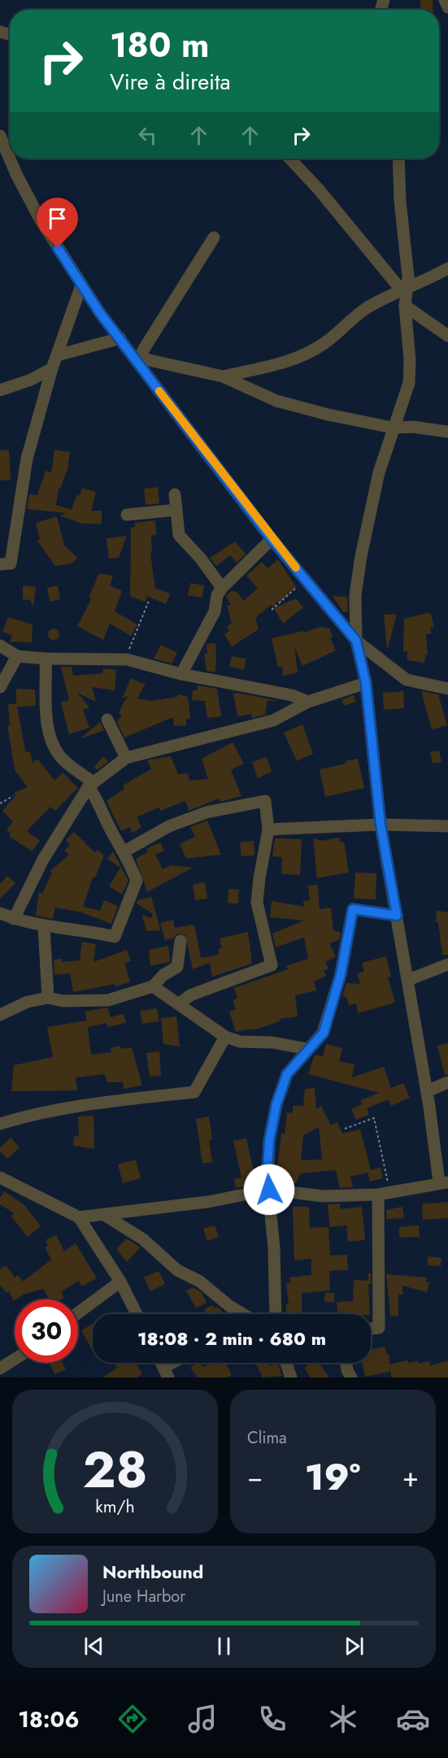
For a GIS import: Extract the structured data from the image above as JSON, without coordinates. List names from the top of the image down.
{
  "page": {
    "turn": ["180 m", "Vire à direita"],
    "limit": "30",
    "trip": "18:08 · 2 min · 680 m",
    "tile": "Clima",
    "heat": ["−", "19°", "+"],
    "song": ["Northbound", "June Harbor"],
    "tabs": "18:06",
    "gauge": ["28", "km/h"]
  }
}
